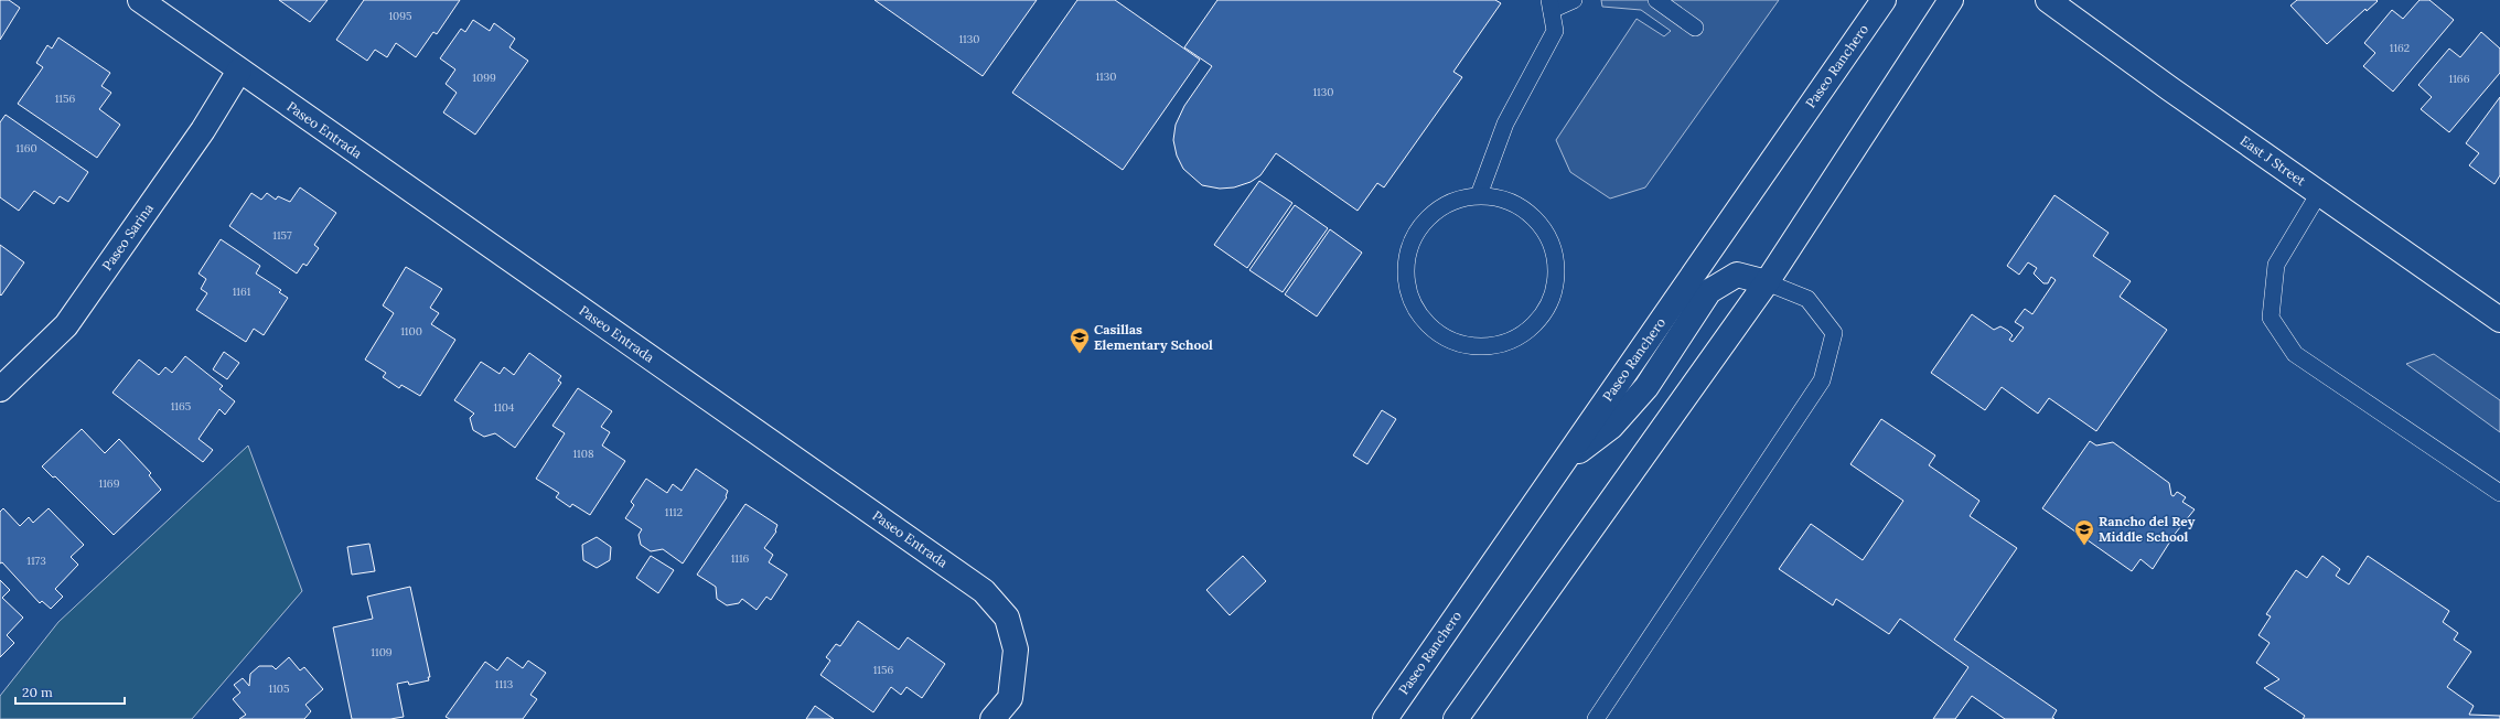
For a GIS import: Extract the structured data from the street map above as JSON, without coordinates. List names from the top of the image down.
{
  "streets": {
    "street": [
      "Paseo Ranchero",
      "Paseo Entrada",
      "East J Street",
      "Paseo Sarina"
    ]
  },
  "crossings": [
    ["Paseo Entrada", "Paseo Sarina"]
  ],
  "places": {
    "school or university": ["Casillas Elementary School", "Rancho del Rey Middle School"]
  },
  "house_numbers": [
    "1095",
    "1130",
    "1162",
    "1130",
    "1099",
    "1166",
    "1130",
    "1156",
    "1160",
    "1157",
    "1161",
    "1100",
    "1165",
    "1104",
    "1108",
    "1169",
    "1112",
    "1116",
    "1173",
    "1109",
    "1156",
    "1113",
    "1105"
  ],
  "scale_bar": "20 m"
}
